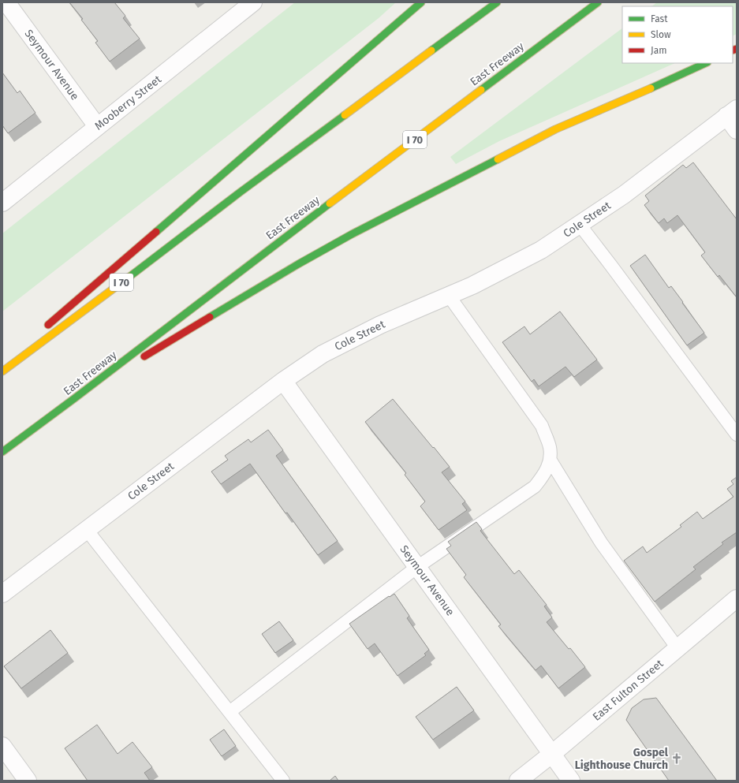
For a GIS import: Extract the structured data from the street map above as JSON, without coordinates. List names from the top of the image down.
{
  "streets": {
    "highway": ["East Freeway", "I 70"],
    "street": [
      "Seymour Avenue",
      "Mooberry Street",
      "Cole Street",
      "East Fulton Street"
    ]
  },
  "crossings": [
    ["Seymour Avenue", "Mooberry Street"],
    ["Seymour Avenue", "Cole Street"],
    ["Seymour Avenue", "East Fulton Street"]
  ],
  "places": {
    "church": ["Gospel Lighthouse Church"]
  },
  "legend": ["Fast", "Slow", "Jam"]
}
